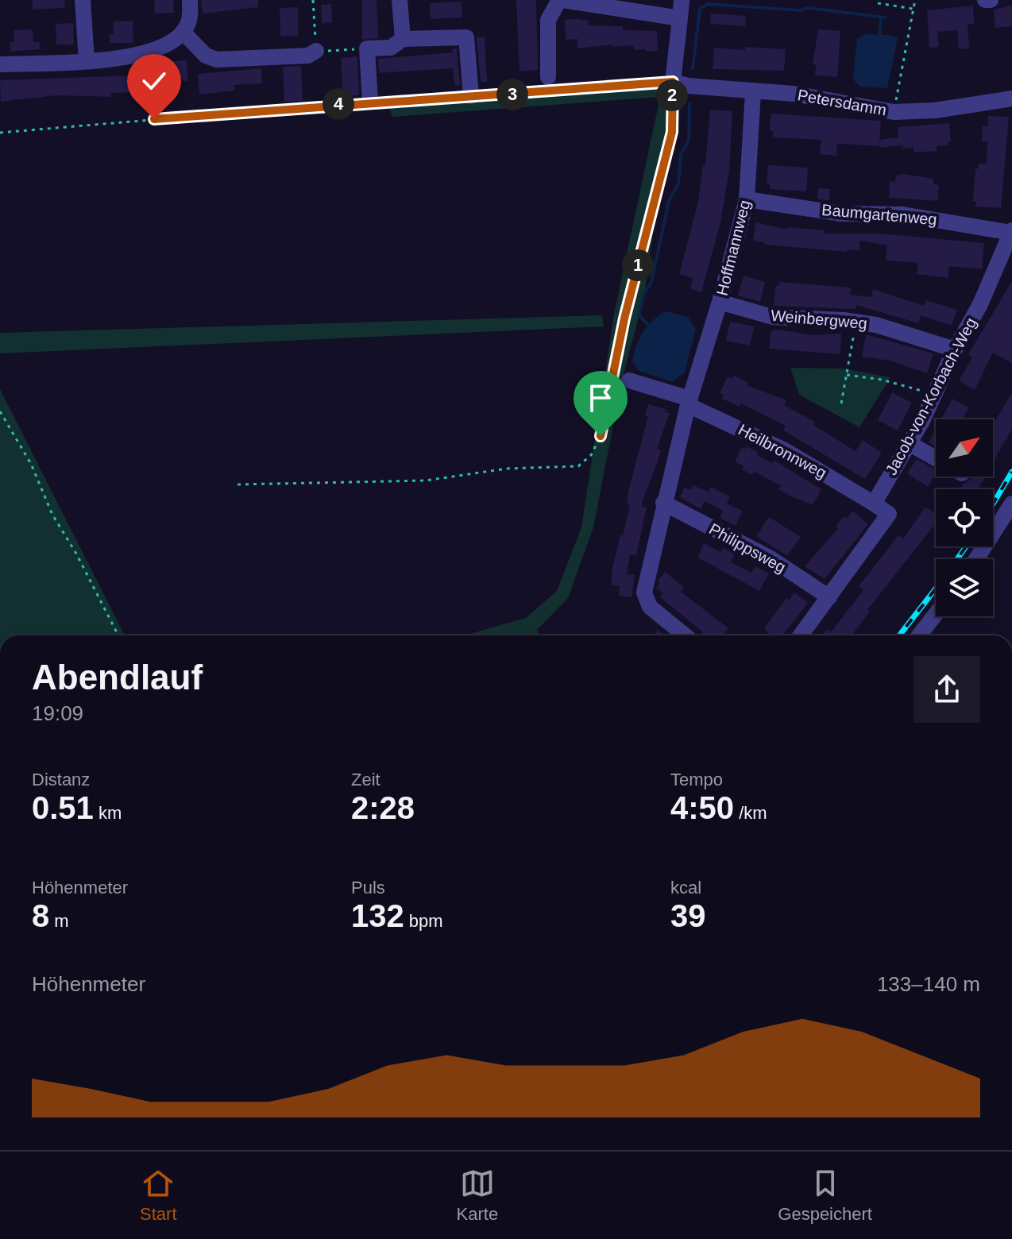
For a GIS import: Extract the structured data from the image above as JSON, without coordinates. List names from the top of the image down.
{
  "streets": {
    "street": [
      "Petersdamm",
      "Baumgartenweg",
      "Hoffmannweg",
      "Weinbergweg",
      "Jacob-von-Korbach-Weg",
      "Heilbronnweg",
      "Philippsweg"
    ]
  },
  "crossings": [
    ["Petersdamm", "Hoffmannweg"],
    ["Baumgartenweg", "Hoffmannweg"],
    ["Baumgartenweg", "Jacob-von-Korbach-Weg"],
    ["Hoffmannweg", "Weinbergweg"],
    ["Hoffmannweg", "Heilbronnweg"],
    ["Hoffmannweg", "Philippsweg"],
    ["Weinbergweg", "Jacob-von-Korbach-Weg"],
    ["Jacob-von-Korbach-Weg", "Heilbronnweg"]
  ],
  "north": "top right",
  "page": {
    "pins": [
      "3",
      "2",
      "4",
      "1"
    ],
    "heading": ["Abendlauf", "19:09"],
    "stats": [
      ["Distanz", "0.51 km"],
      ["Zeit", "2:28"],
      ["Tempo", "4:50 /km"],
      ["Höhenmeter", "8 m"],
      ["Puls", "132 bpm"],
      ["kcal", "39"]
    ],
    "chart": ["Höhenmeter", "133–140 m"],
    "tabs": ["Start", "Karte", "Gespeichert"]
  }
}
